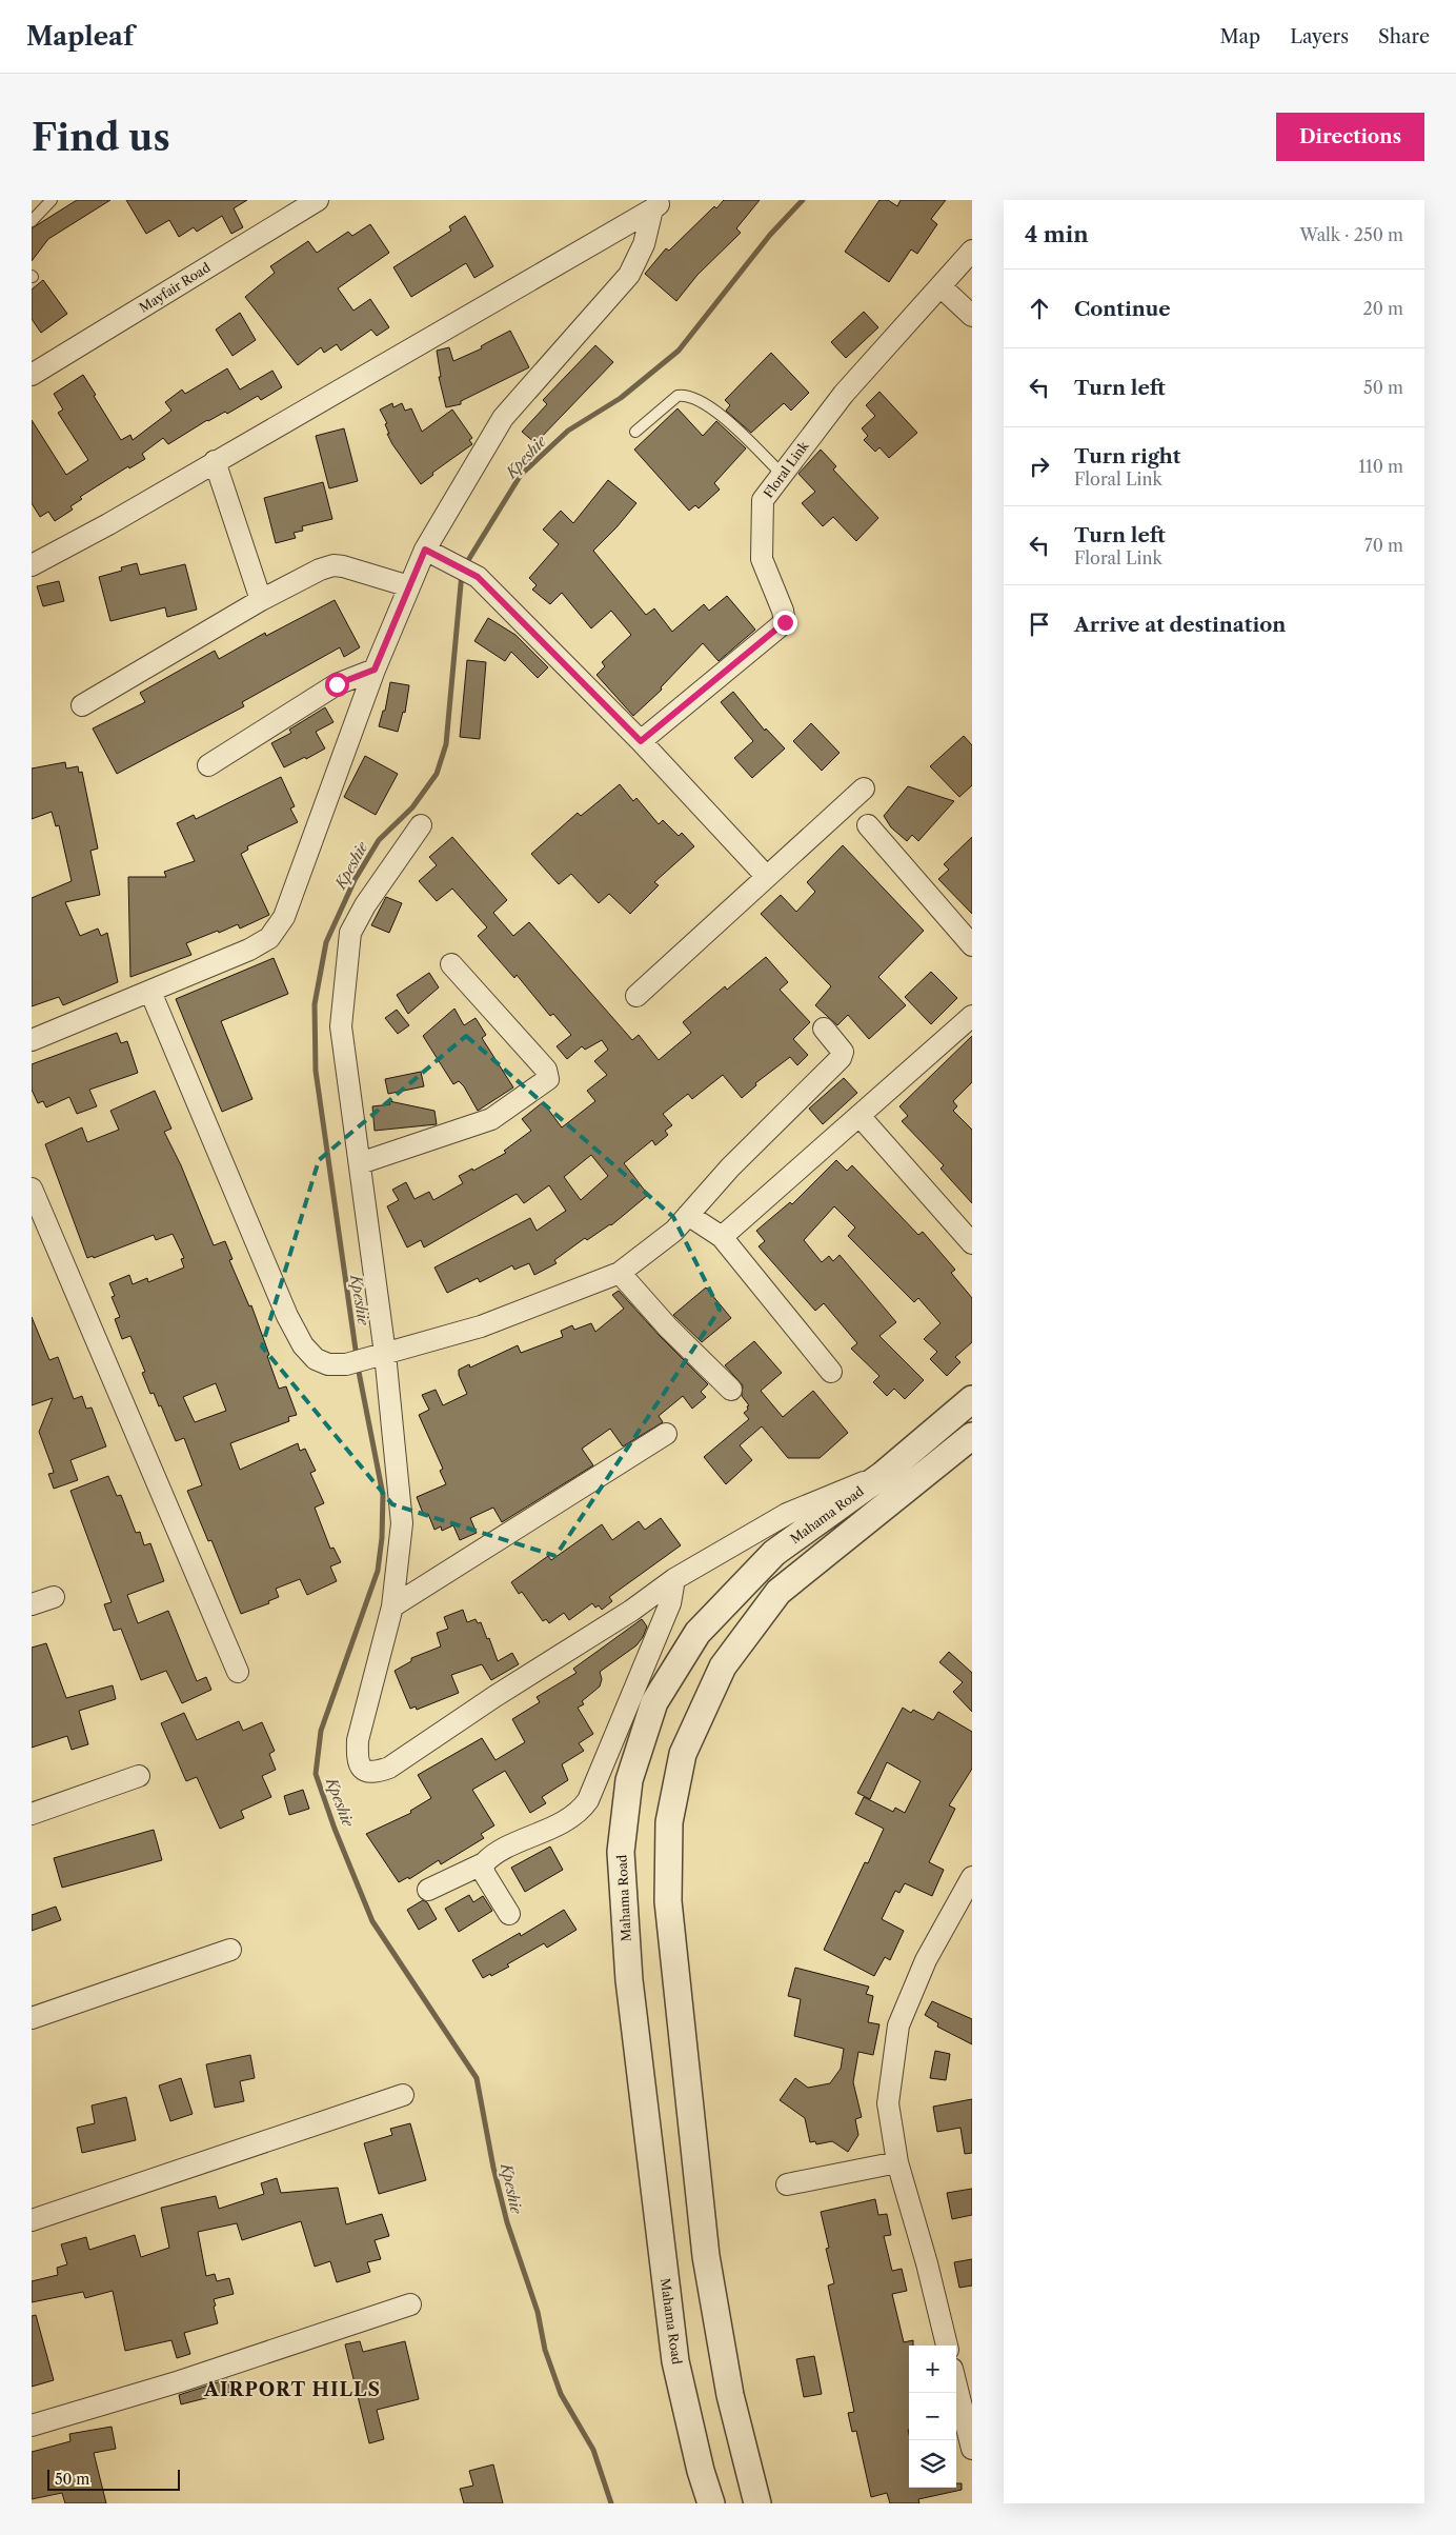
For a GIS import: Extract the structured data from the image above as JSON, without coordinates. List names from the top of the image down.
{
  "streets": {
    "street": ["Mayfair Road", "Floral Link", "Mahama Road"]
  },
  "districts": ["AIRPORT HILLS"],
  "water": ["Kpeshie"],
  "scale_bar": "50 m",
  "page": {
    "header": "Mapleaf",
    "nav": ["Map", "Layers", "Share"],
    "buttons": "Directions",
    "title": "Find us",
    "heading": ["4 min", "Walk · 250 m"],
    "list": [
      ["Continue", "20 m"],
      ["Turn left", "50 m"],
      ["Turn right", "Floral Link", "110 m"],
      ["Turn left", "Floral Link", "70 m"],
      "Arrive at destination"
    ],
    "map_buttons": ["+", "−"],
    "scale": "50 m"
  }
}
